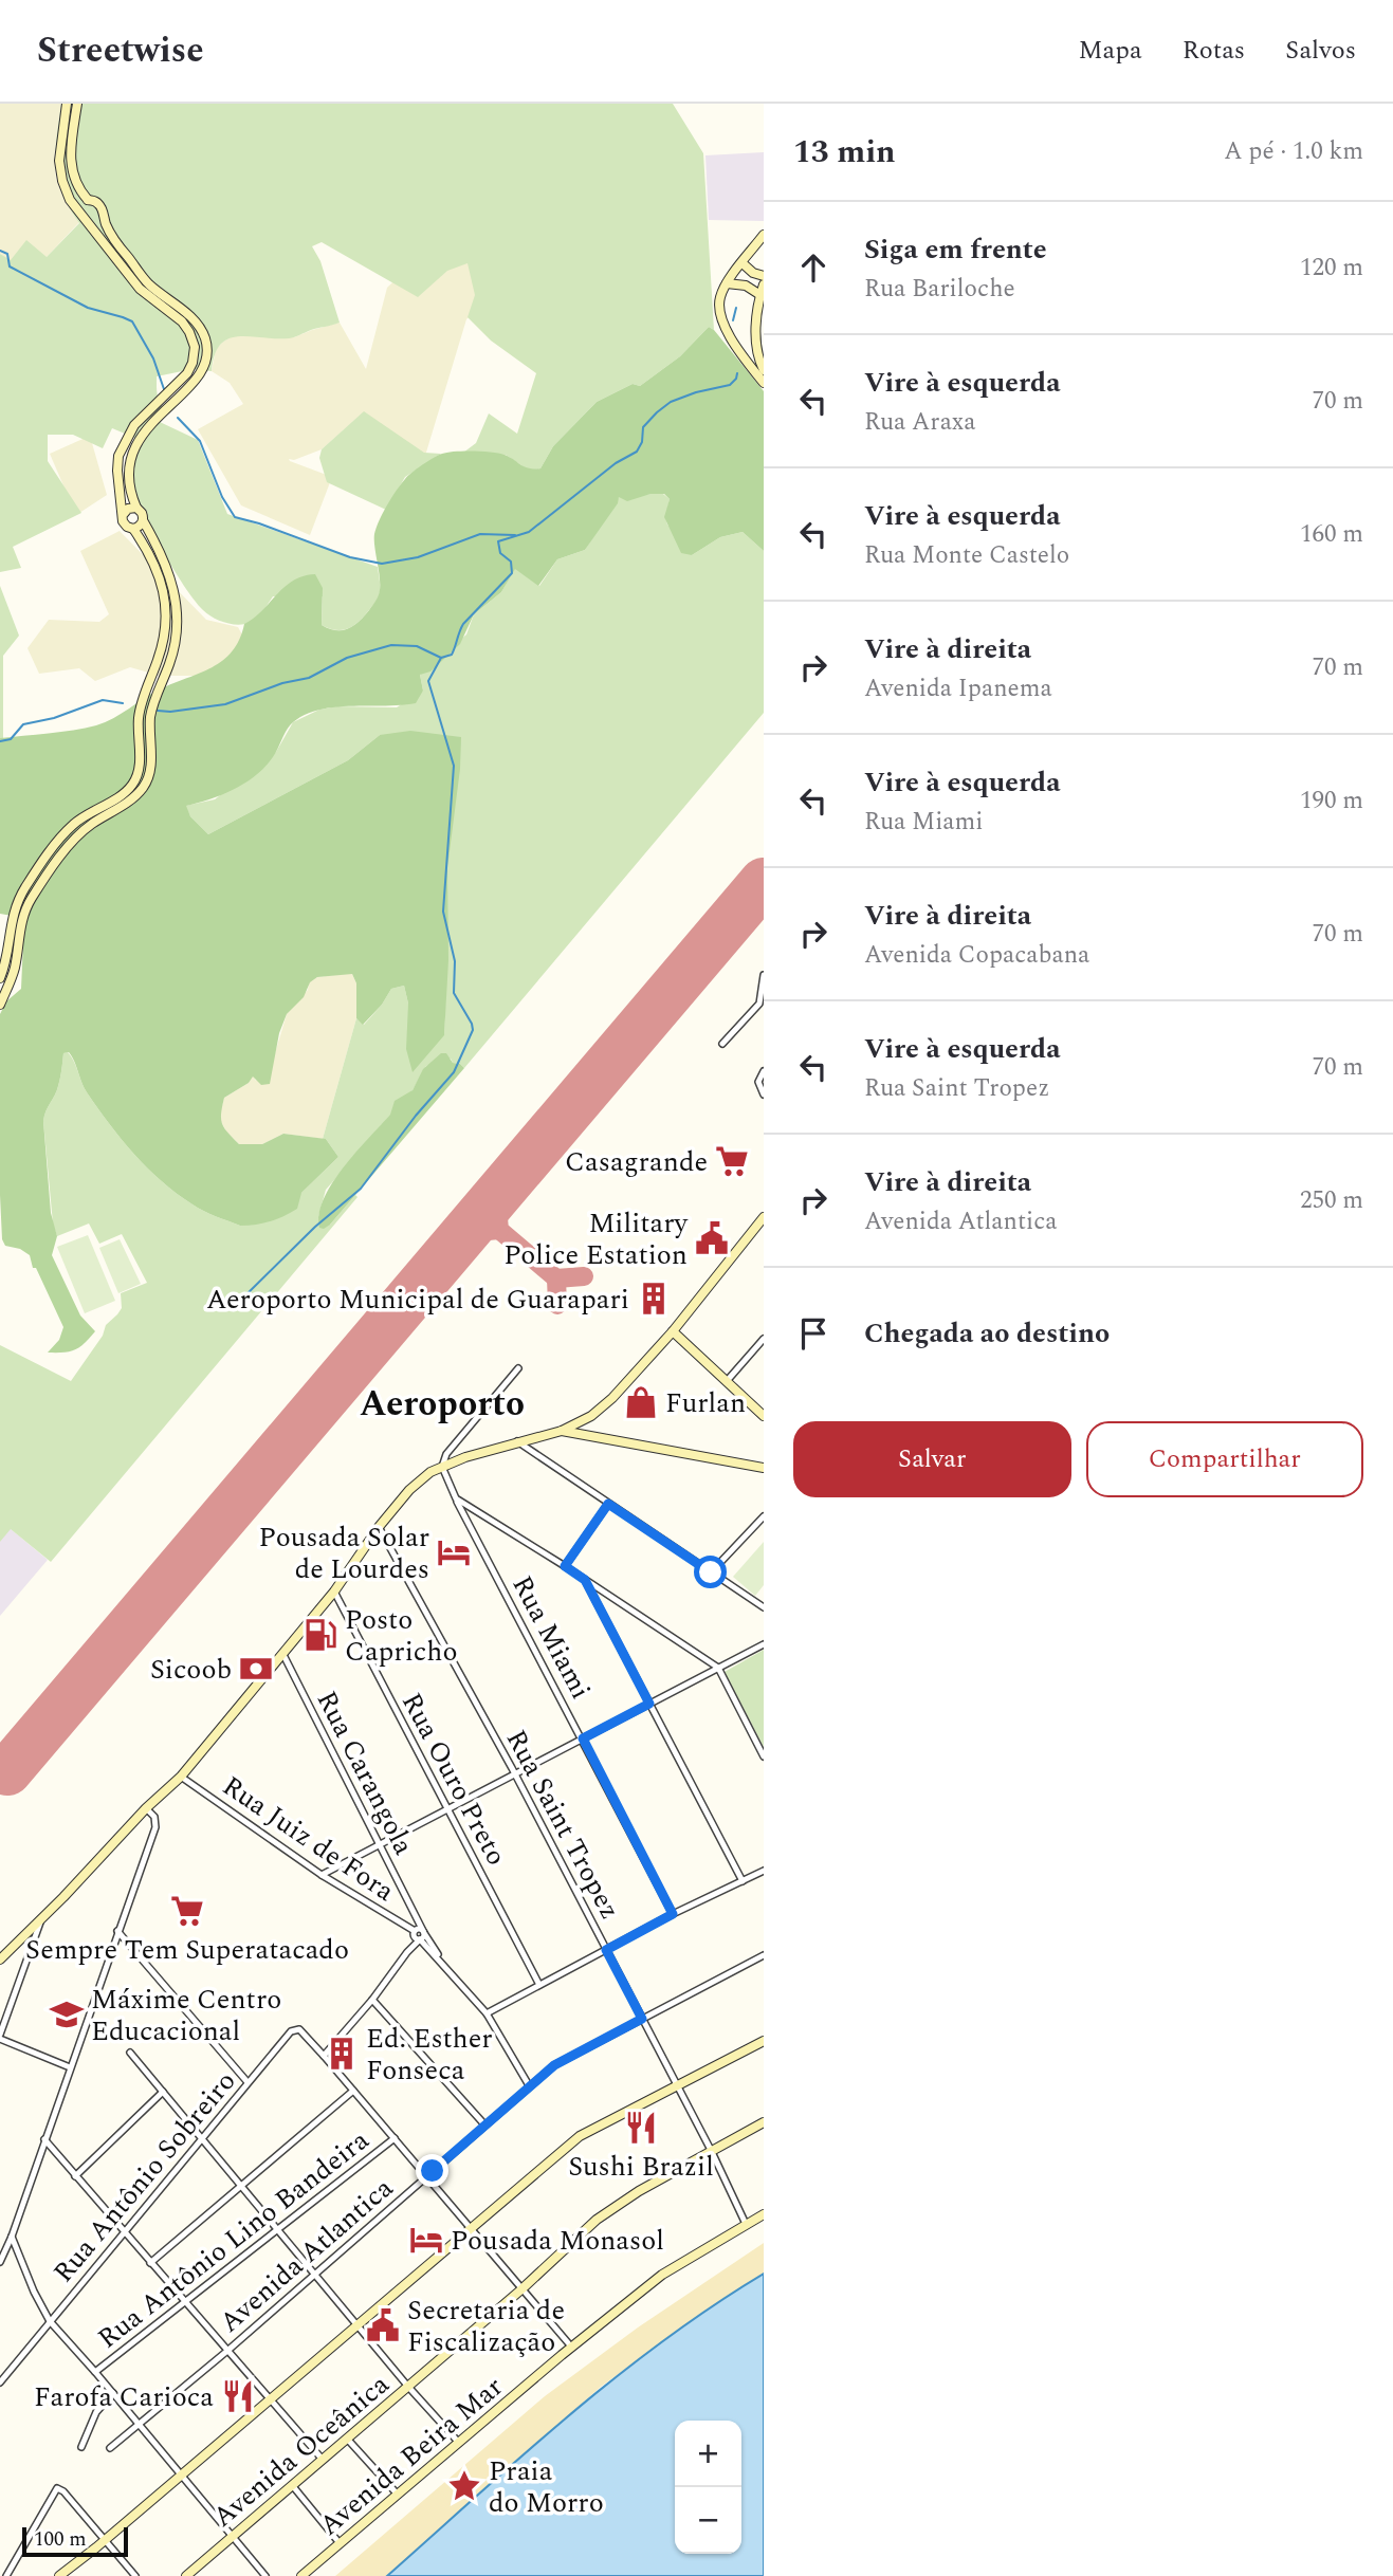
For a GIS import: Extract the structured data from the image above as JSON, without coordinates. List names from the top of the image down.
{
  "streets": {
    "street": [
      "Rua Miami",
      "Rua Carangola",
      "Rua Ouro Preto",
      "Rua Saint Tropez",
      "Rua Juiz de Fora",
      "Rua Antônio Sobreiro",
      "Rua Antônio Lino Bandeira",
      "Avenida Atlantica",
      "Avenida Oceânica",
      "Avenida Beira Mar"
    ]
  },
  "crossings": [
    ["Rua Carangola", "Rua Juiz de Fora"],
    ["Rua Carangola", "Avenida Atlantica"],
    ["Rua Saint Tropez", "Avenida Atlantica"],
    ["Rua Saint Tropez", "Avenida Oceânica"],
    ["Rua Saint Tropez", "Avenida Beira Mar"]
  ],
  "districts": ["Aeroporto"],
  "places": {
    "supermarket": ["Casagrande", "Sempre Tem Superatacado"],
    "public building": ["Military Police Estation", "Secretaria de Fiscalização"],
    "building": ["Aeroporto Municipal de Guarapari", "Ed. Esther Fonseca"],
    "shop": ["Furlan"],
    "hotel": ["Pousada Solar de Lourdes", "Pousada Monasol"],
    "fuel station": ["Posto Capricho"],
    "bank": ["Sicoob"],
    "school or university": ["Máxime Centro Educacional"],
    "restaurant": ["Sushi Brazil", "Farofa Carioca"],
    "place": ["Praia do Morro"]
  },
  "scale_bar": "100 m",
  "page": {
    "header": "Streetwise",
    "nav": ["Mapa", "Rotas", "Salvos"],
    "heading": ["13 min", "A pé · 1.0 km"],
    "list": [
      ["Siga em frente", "Rua Bariloche", "120 m"],
      ["Vire à esquerda", "Rua Araxa", "70 m"],
      ["Vire à esquerda", "Rua Monte Castelo", "160 m"],
      ["Vire à direita", "Avenida Ipanema", "70 m"],
      ["Vire à esquerda", "Rua Miami", "190 m"],
      ["Vire à direita", "Avenida Copacabana", "70 m"],
      ["Vire à esquerda", "Rua Saint Tropez", "70 m"],
      ["Vire à direita", "Avenida Atlantica", "250 m"],
      "Chegada ao destino"
    ],
    "buttons": ["Salvar", "Compartilhar"],
    "map_buttons": ["+", "−"],
    "scale": "100 m"
  }
}
